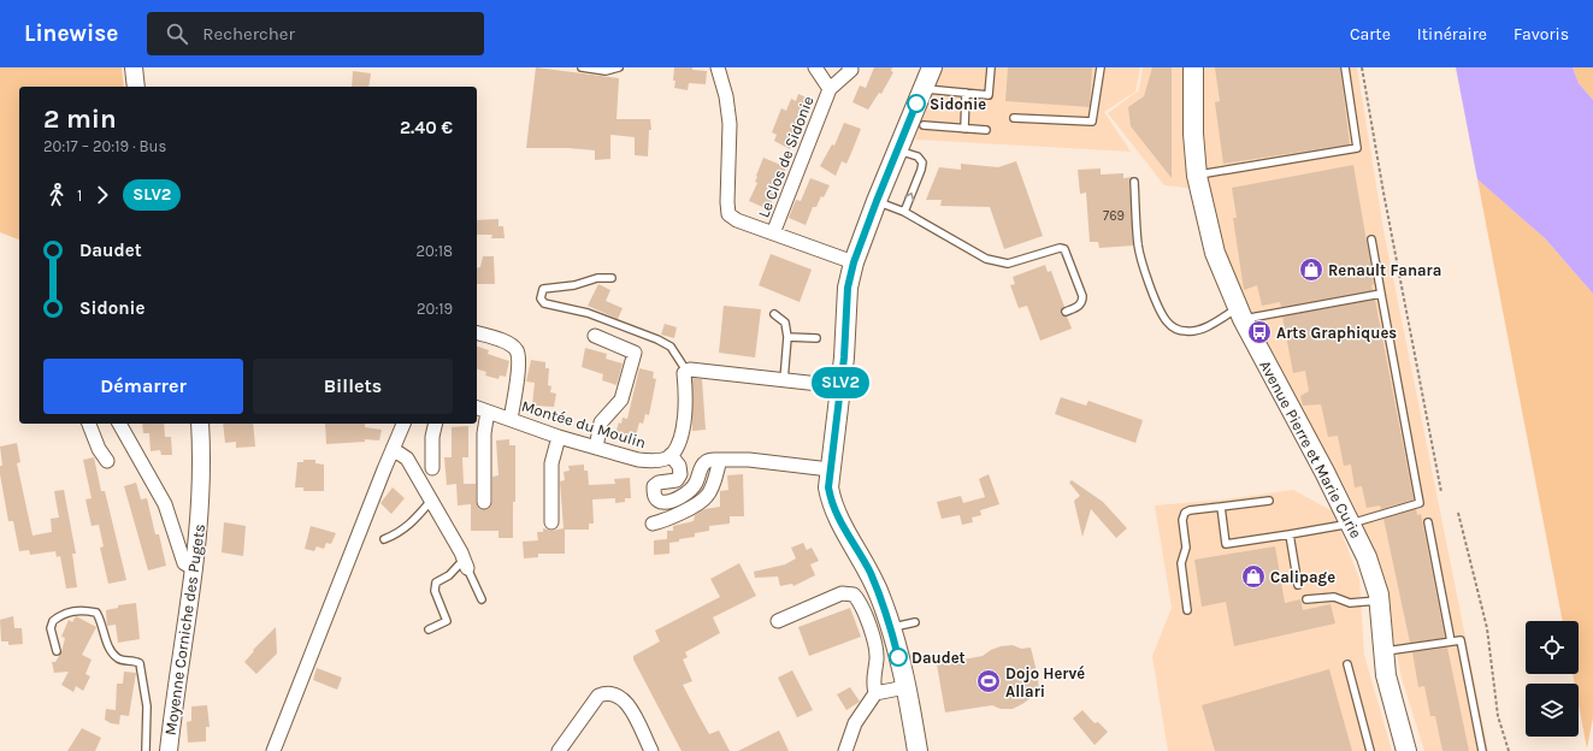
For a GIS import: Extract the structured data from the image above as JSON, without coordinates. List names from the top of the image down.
{
  "streets": {
    "main road": ["Avenue Pierre et Marie Curie"],
    "street": ["Le Clos de Sidonie", "Montée du Moulin", "Moyenne Corniche des Pugets"]
  },
  "places": {
    "other": ["Sidonie", "Daudet"],
    "shop": ["Renault Fanara", "Calipage"],
    "bus stop": ["Arts Graphiques"],
    "sports": ["Dojo Hervé Allari"]
  },
  "lines": ["bus line SLV2"],
  "house_numbers": ["769"],
  "page": {
    "header": "Linewise",
    "search": "Rechercher",
    "nav": ["Carte", "Itinéraire", "Favoris"],
    "on_map": "SLV2",
    "heading": ["2 min", "20:17 – 20:19 · Bus", "2.40 €"],
    "legs": ["1", "SLV2"],
    "list": [
      {
        "name": "Daudet",
        "value": "20:18"
      },
      {
        "name": "Sidonie",
        "value": "20:19"
      }
    ],
    "buttons": ["Démarrer", "Billets"]
  }
}
